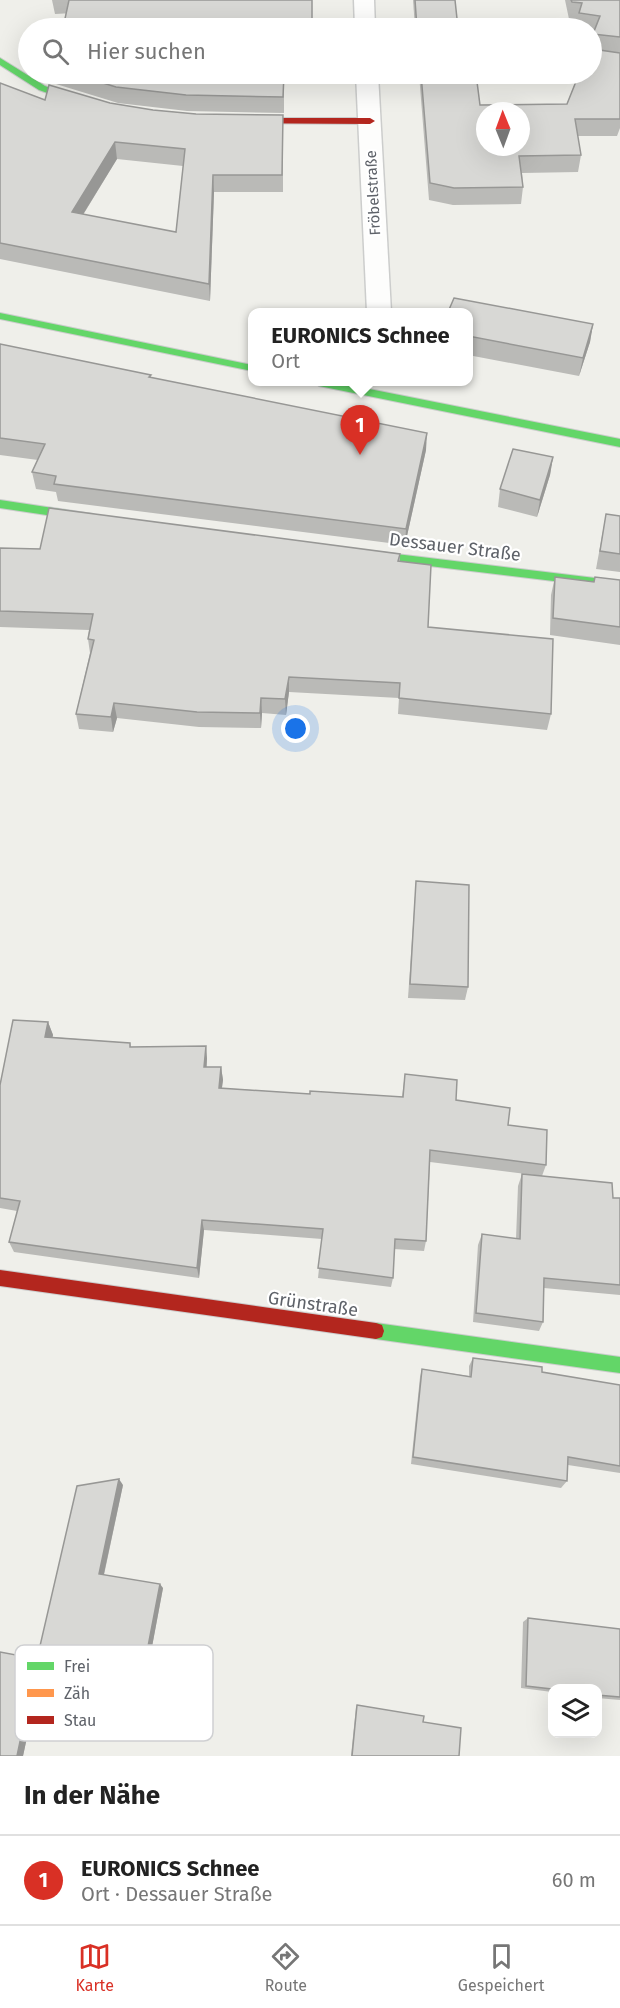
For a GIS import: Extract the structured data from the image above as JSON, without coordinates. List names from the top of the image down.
{
  "streets": {
    "street": ["Fröbelstraße", "Dessauer Straße", "Grünstraße"]
  },
  "legend": ["Frei", "Zäh", "Stau"],
  "north": "top",
  "page": {
    "search": "Hier suchen",
    "popup": ["EURONICS Schnee", "Ort"],
    "pins": "1",
    "heading": "In der Nähe",
    "list": [
      {
        "mark": "1",
        "name": "EURONICS Schnee",
        "note": "Ort · Dessauer Straße",
        "value": "60 m"
      }
    ],
    "nav": ["Karte", "Route", "Gespeichert"]
  }
}
